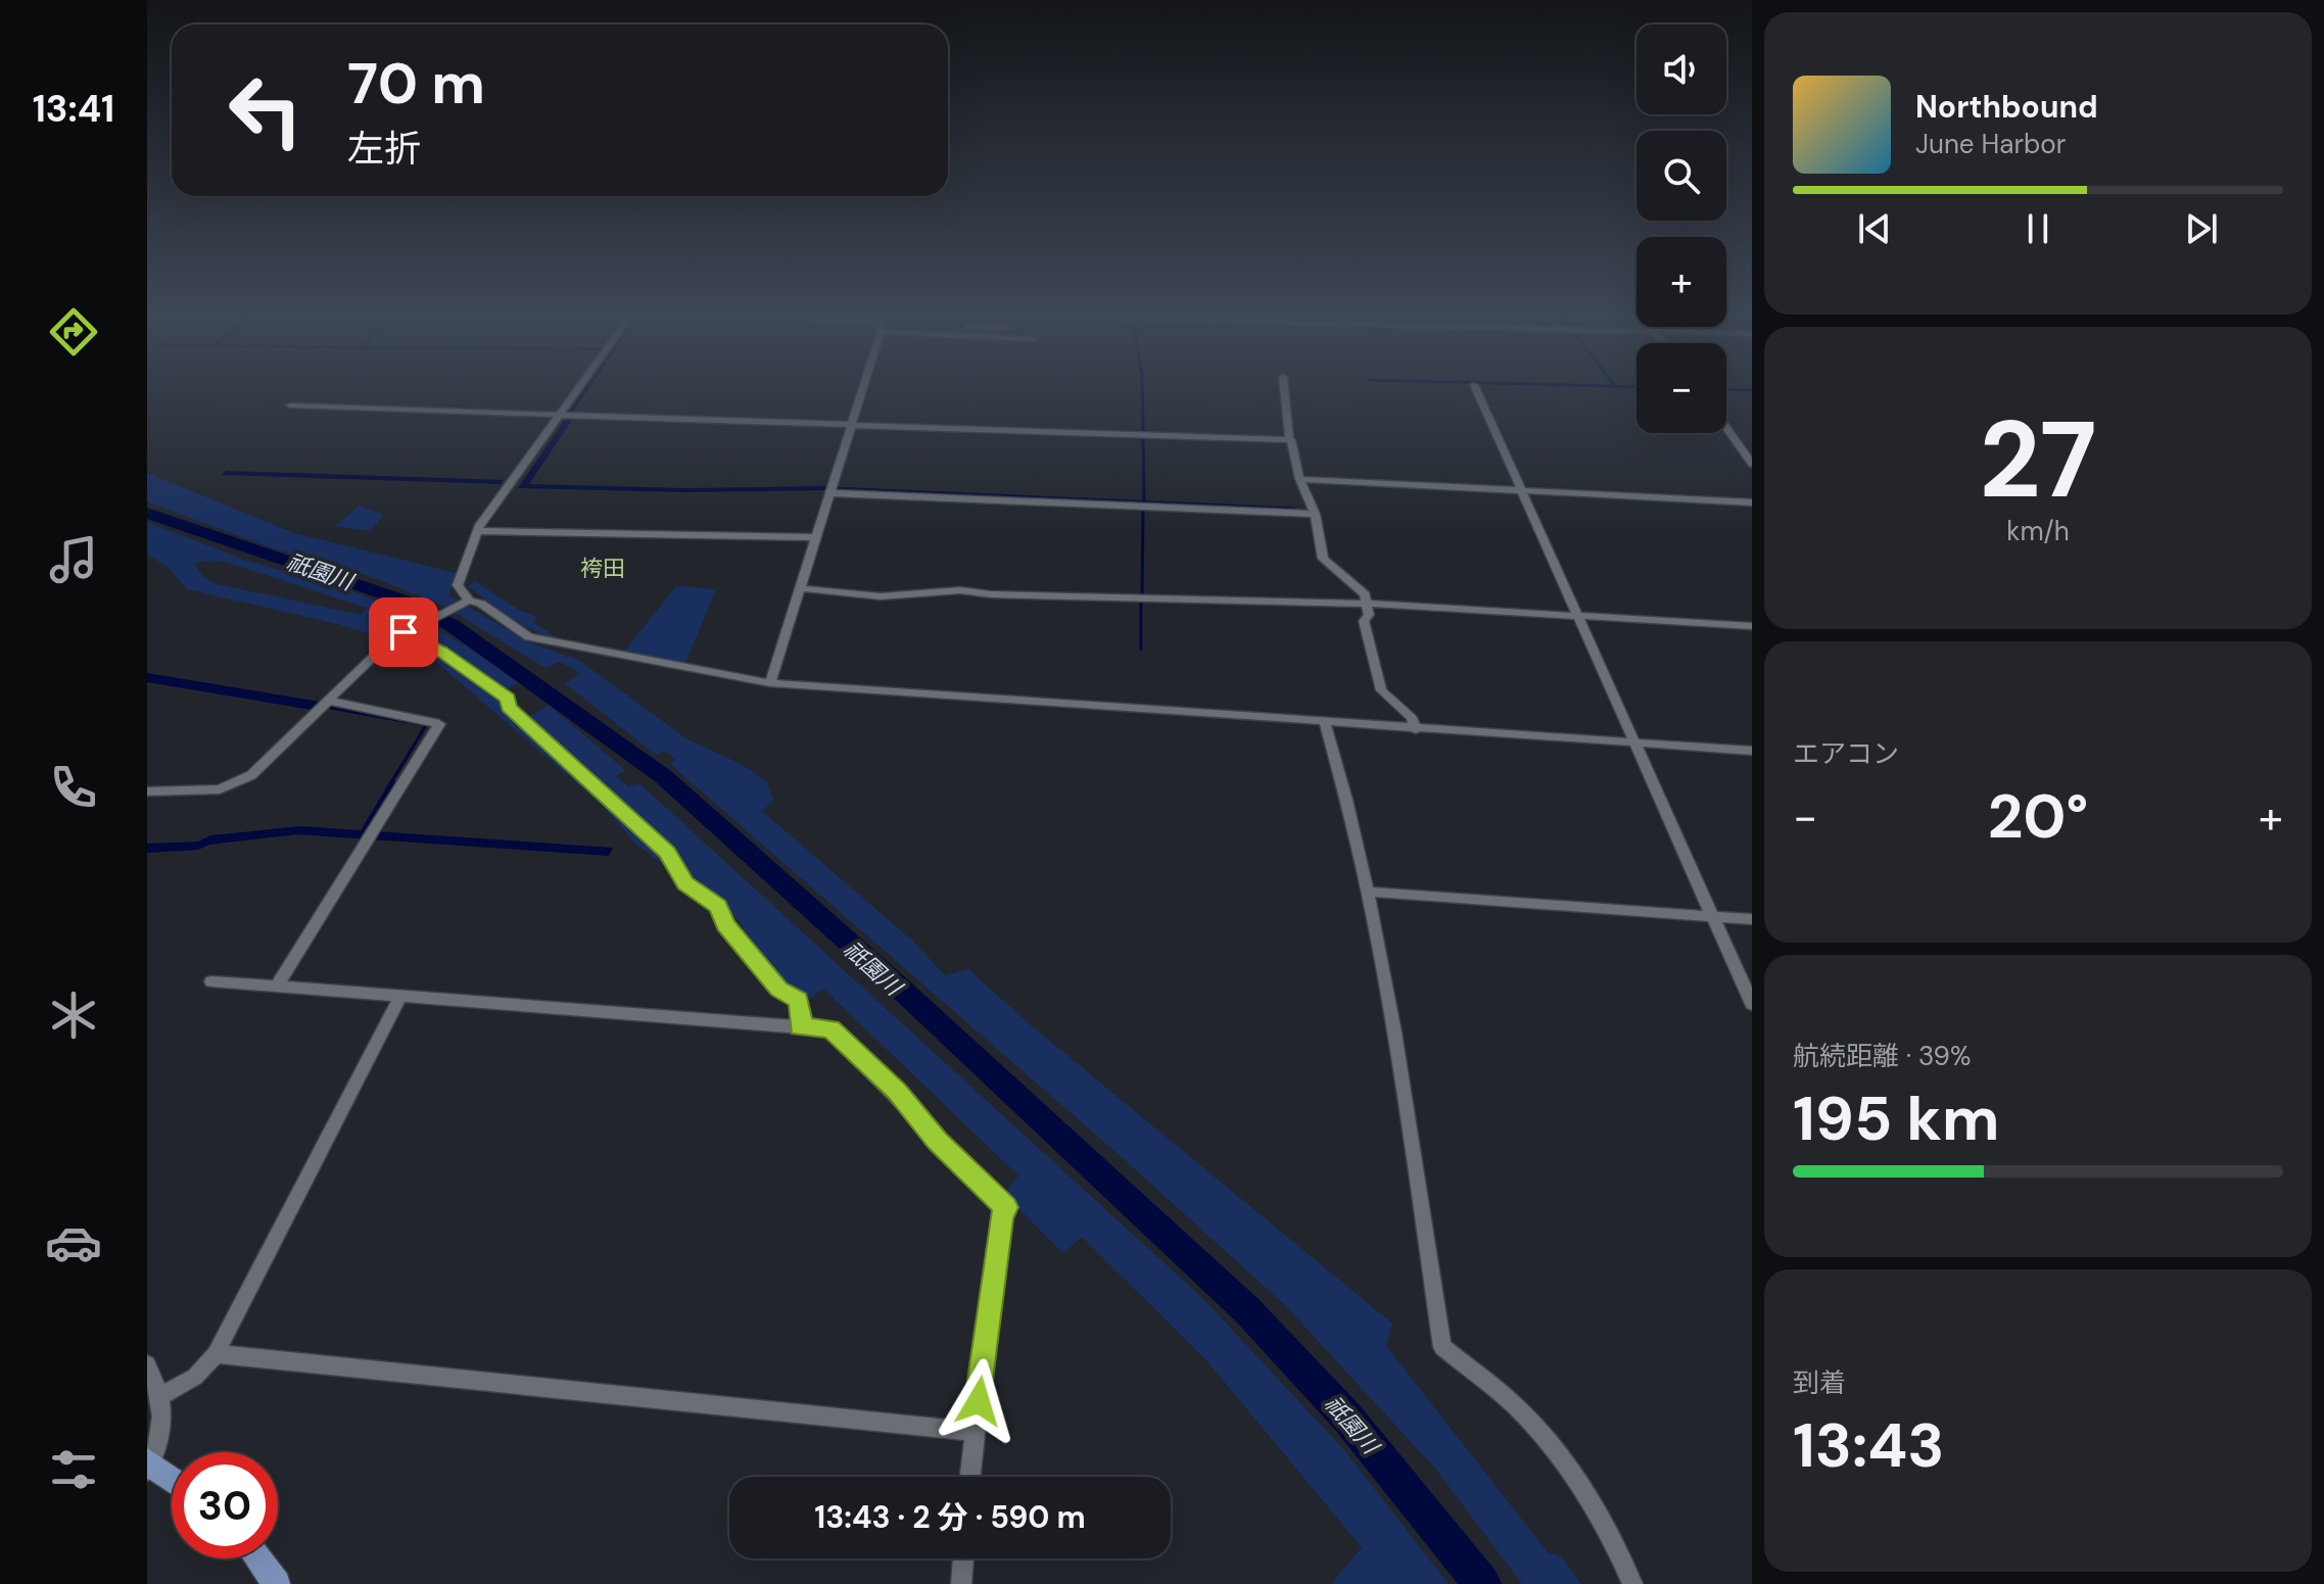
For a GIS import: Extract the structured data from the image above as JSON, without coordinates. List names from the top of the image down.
{
  "districts": ["袴田"],
  "water": ["祇園川"],
  "page": {
    "tabs": "13:41",
    "map_buttons": ["+", "−"],
    "turn": ["70 m", "左折"],
    "song": ["Northbound", "June Harbor"],
    "tile": [
      ["27", "km/h"],
      "エアコン",
      ["航続距離 · 39%", "195 km"],
      ["到着", "13:43"]
    ],
    "heat": ["−", "20°", "+"],
    "limit": "30",
    "trip": "13:43 · 2 分 · 590 m"
  }
}
